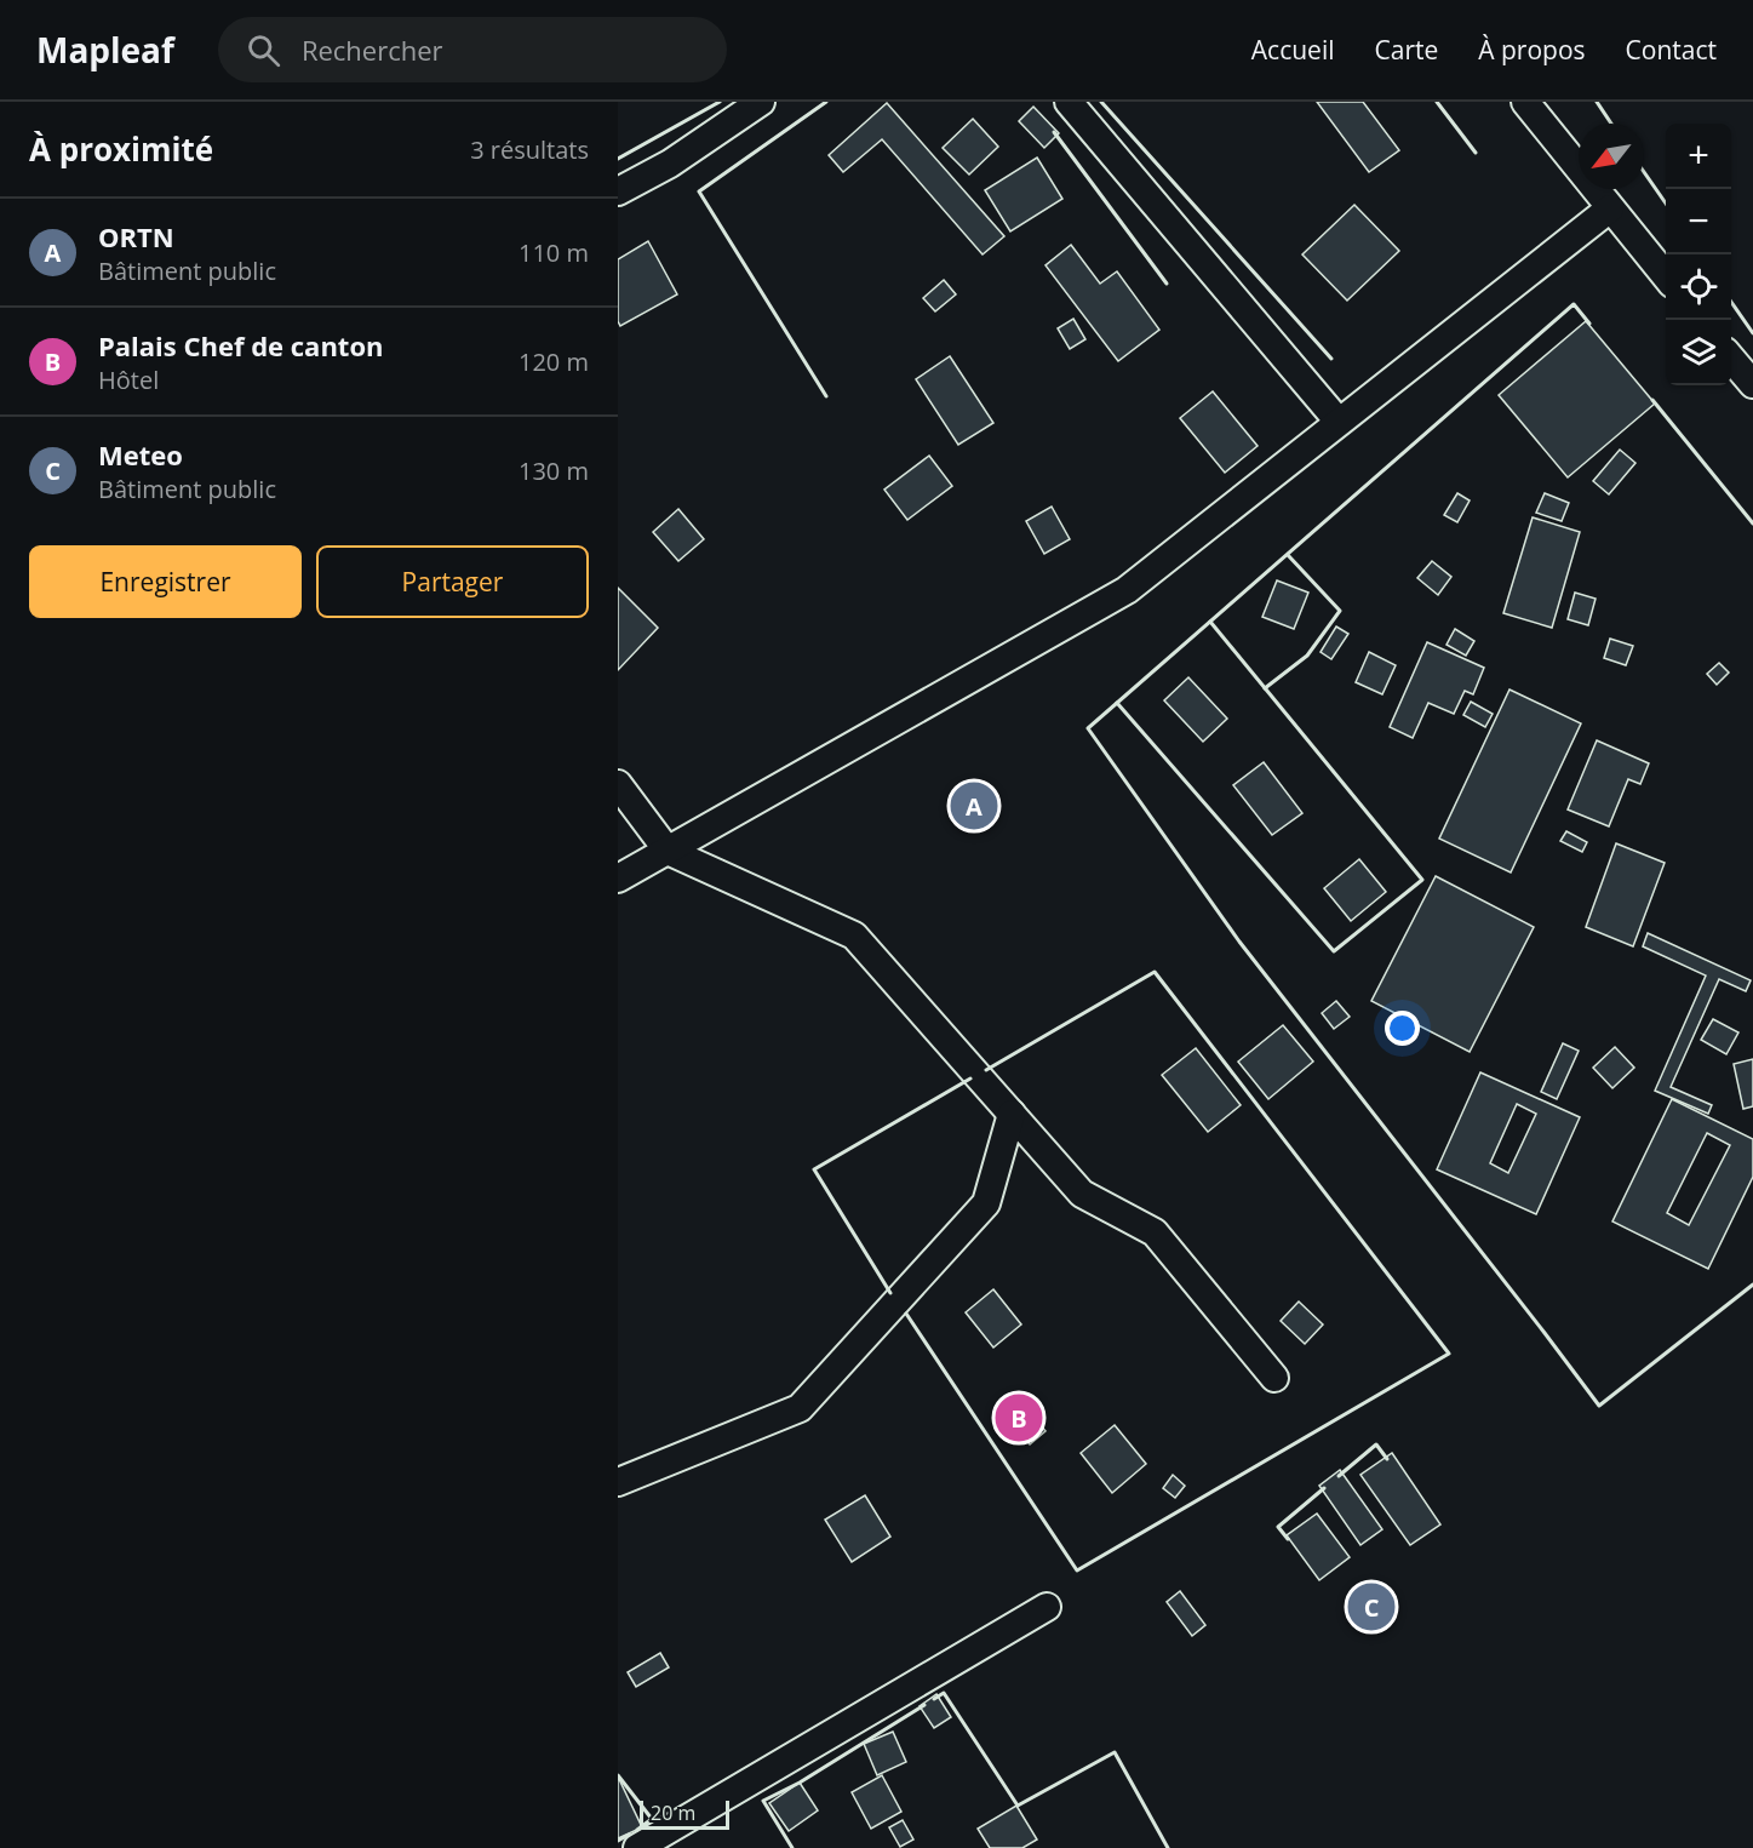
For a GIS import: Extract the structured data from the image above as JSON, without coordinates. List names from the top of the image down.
{
  "scale_bar": "20 m",
  "north": "bottom left",
  "page": {
    "header": "Mapleaf",
    "search": "Rechercher",
    "nav": [
      "Accueil",
      "Carte",
      "À propos",
      "Contact"
    ],
    "heading": ["À proximité", "3 résultats"],
    "map_buttons": ["+", "−"],
    "list": [
      {
        "mark": "A",
        "name": "ORTN",
        "note": "Bâtiment public",
        "value": "110 m"
      },
      {
        "mark": "B",
        "name": "Palais Chef de canton",
        "note": "Hôtel",
        "value": "120 m"
      },
      {
        "mark": "C",
        "name": "Meteo",
        "note": "Bâtiment public",
        "value": "130 m"
      }
    ],
    "buttons": ["Enregistrer", "Partager"],
    "pins": ["A", "B", "C"],
    "scale": "20 m"
  }
}
